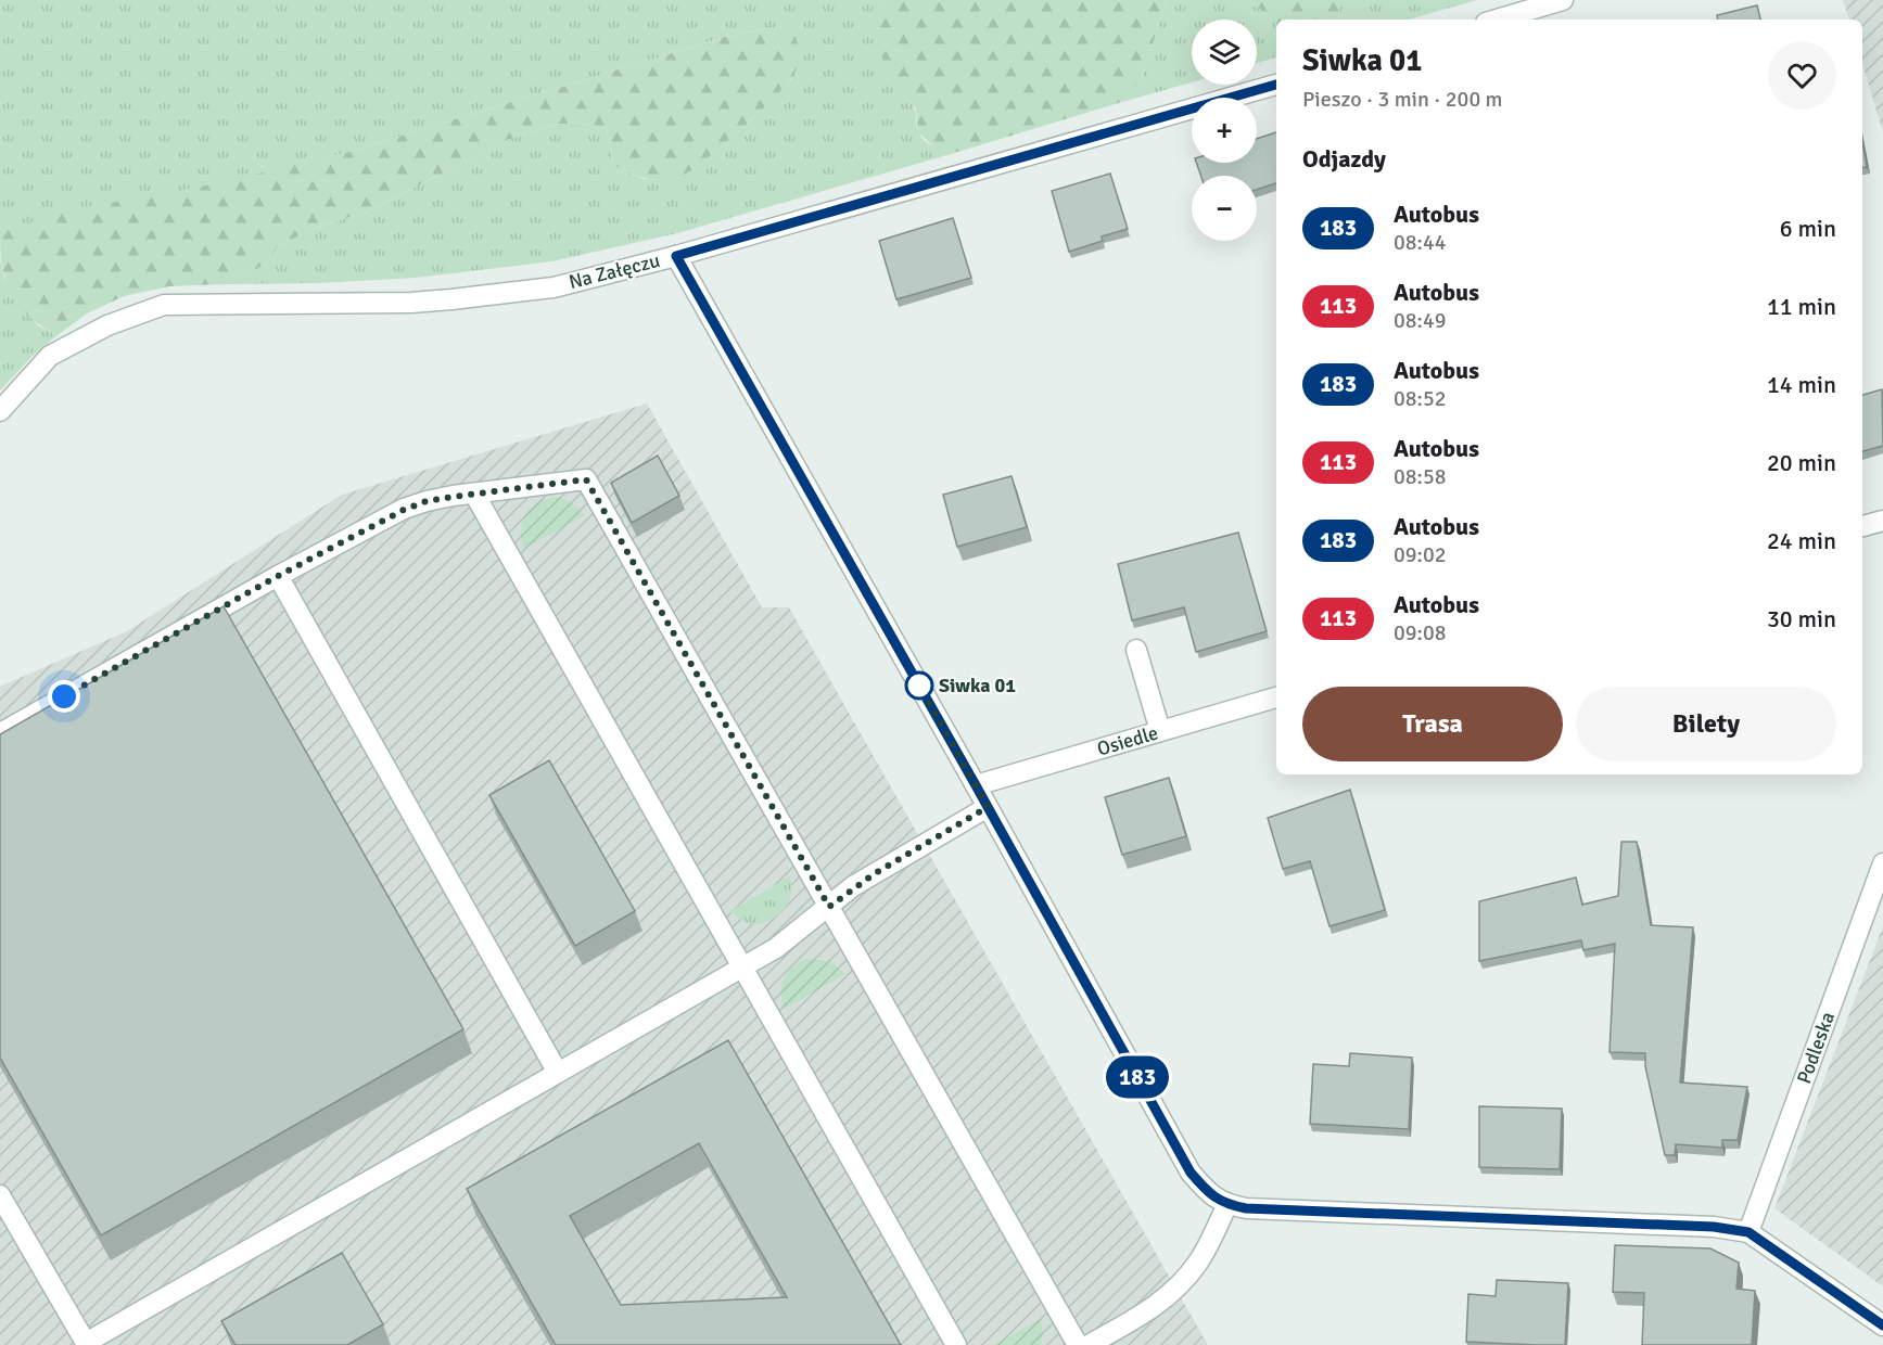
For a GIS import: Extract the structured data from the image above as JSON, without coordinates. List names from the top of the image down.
{
  "streets": {
    "street": ["Na Załęczu", "Osiedle", "Podleska"]
  },
  "places": ["Siwka 01"],
  "lines": ["bus line 183"],
  "page": {
    "on_map": "183",
    "map_buttons": ["+", "−"],
    "heading": [
      ["Siwka 01", "Pieszo · 3 min · 200 m"],
      "Odjazdy"
    ],
    "list": [
      {
        "mark": "183",
        "name": "Autobus",
        "note": "08:44",
        "value": "6 min"
      },
      {
        "mark": "113",
        "name": "Autobus",
        "note": "08:49",
        "value": "11 min"
      },
      {
        "mark": "183",
        "name": "Autobus",
        "note": "08:52",
        "value": "14 min"
      },
      {
        "mark": "113",
        "name": "Autobus",
        "note": "08:58",
        "value": "20 min"
      },
      {
        "mark": "183",
        "name": "Autobus",
        "note": "09:02",
        "value": "24 min"
      },
      {
        "mark": "113",
        "name": "Autobus",
        "note": "09:08",
        "value": "30 min"
      }
    ],
    "buttons": ["Trasa", "Bilety"]
  }
}
